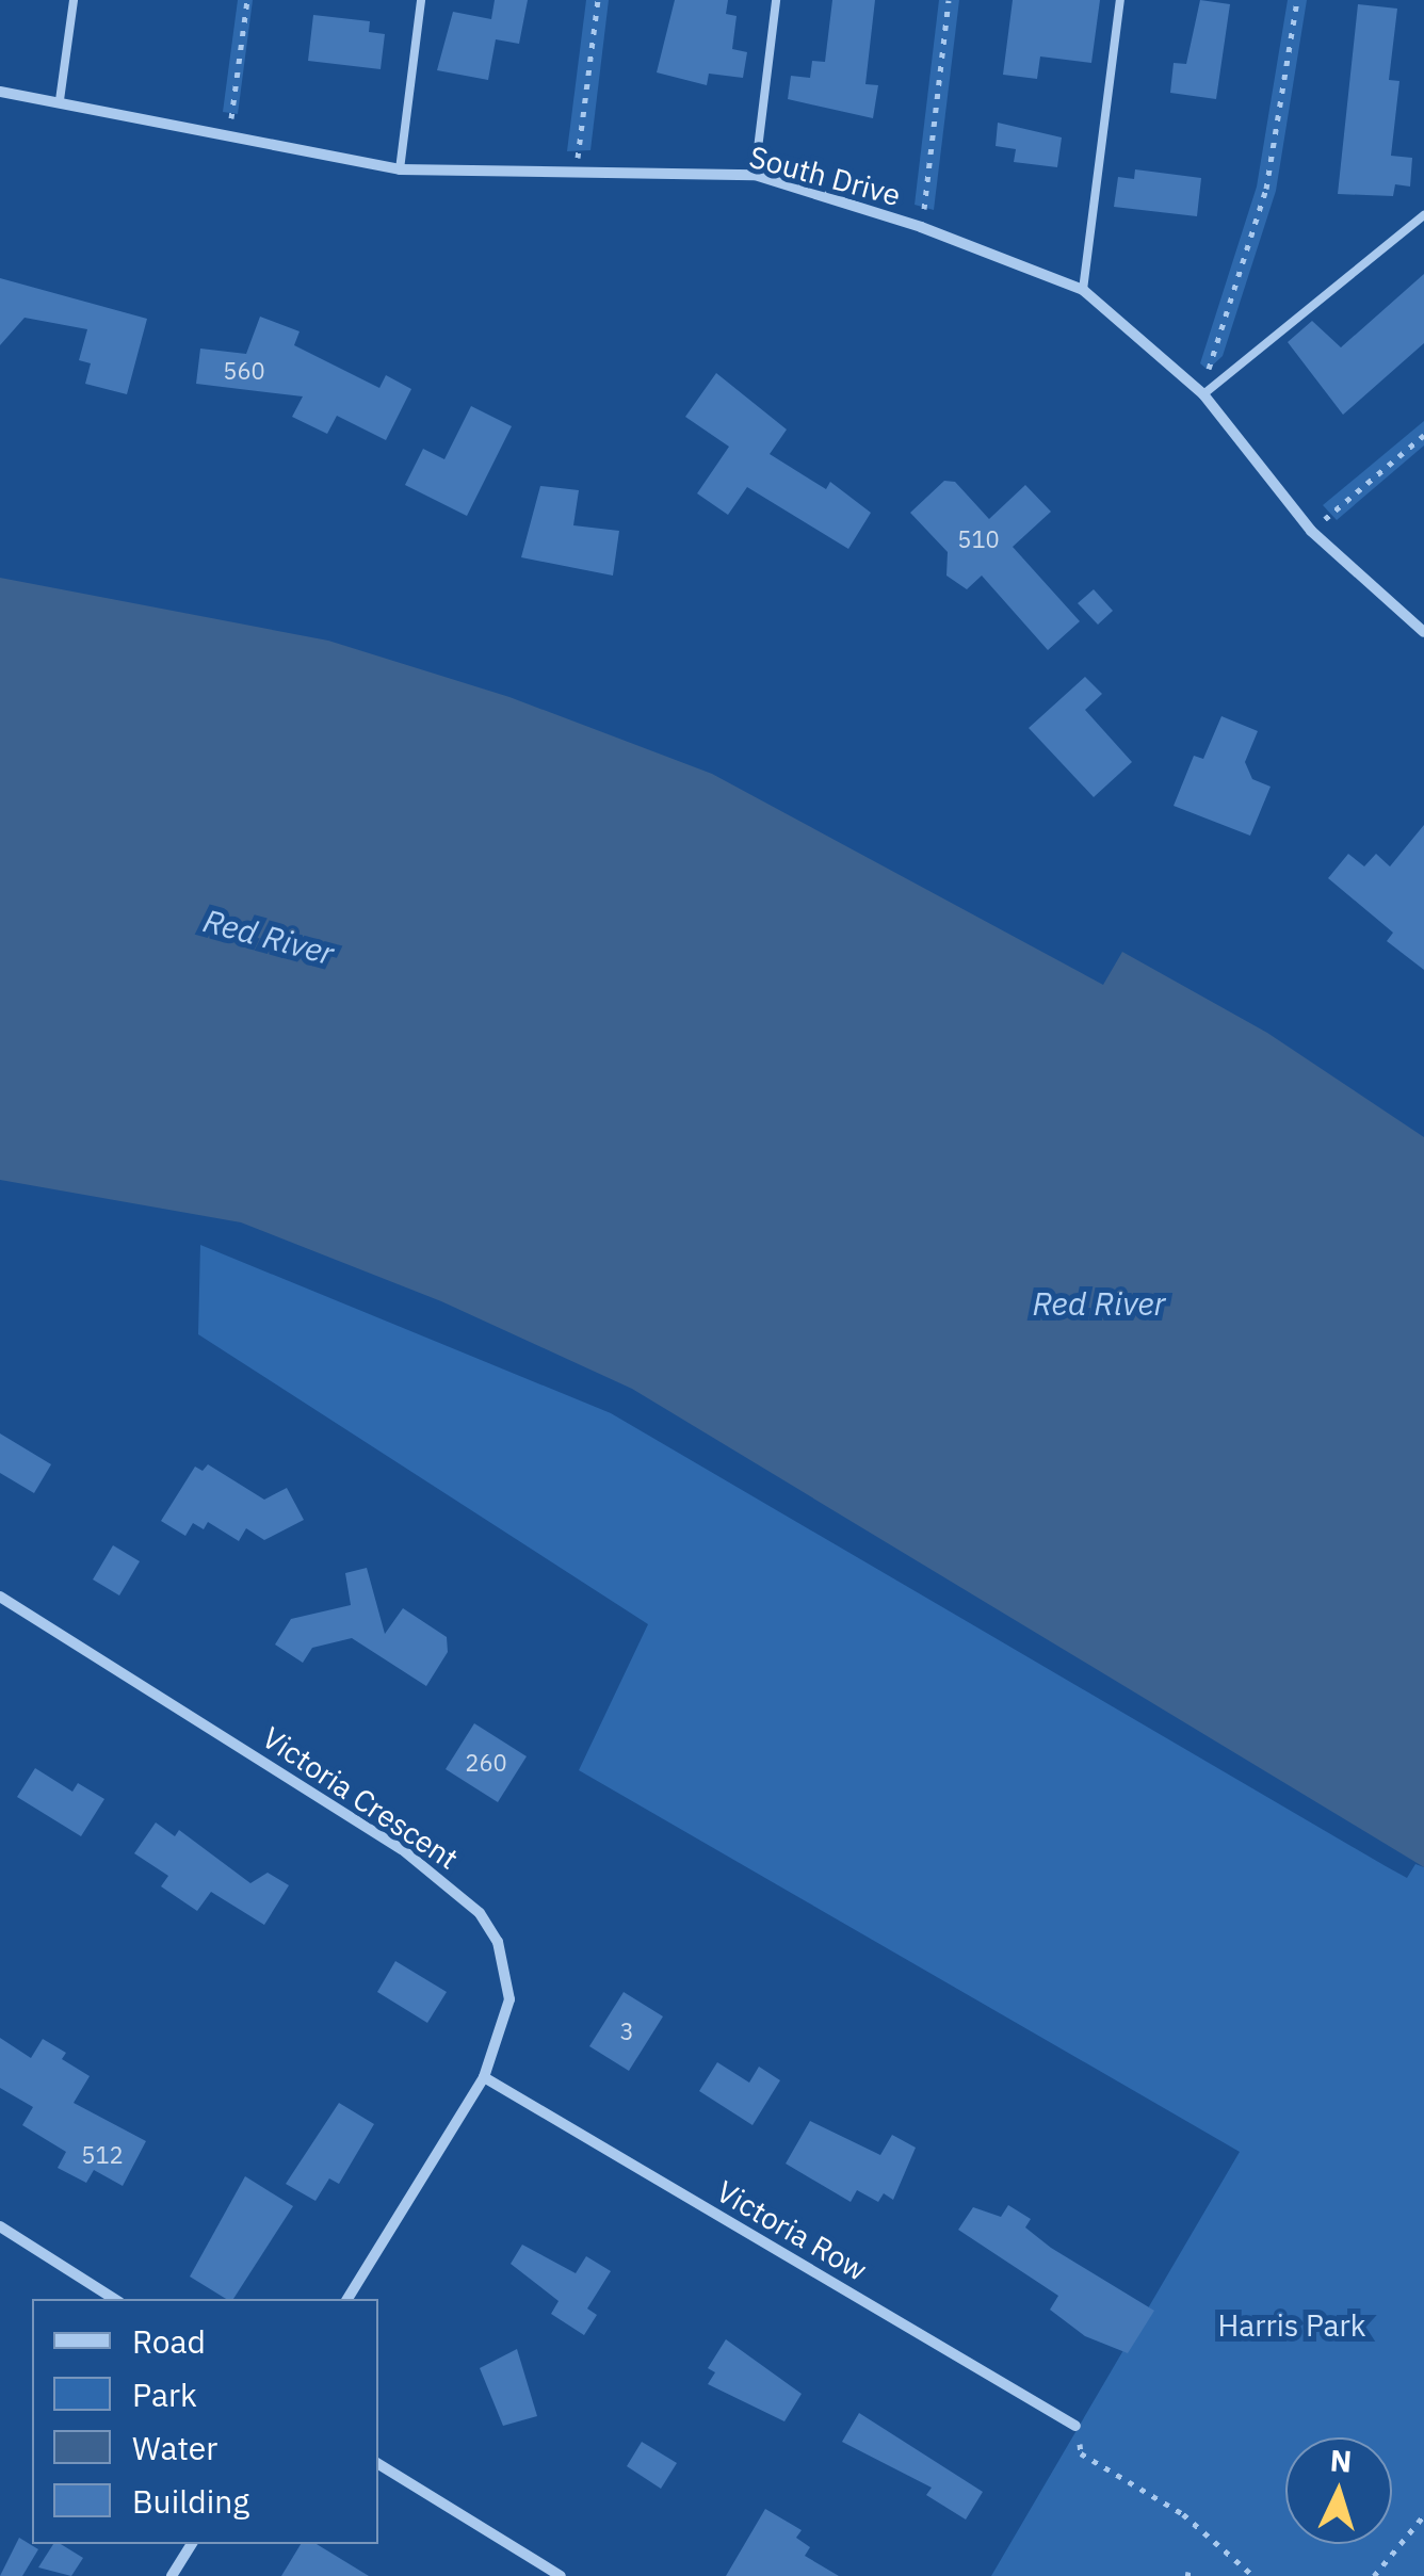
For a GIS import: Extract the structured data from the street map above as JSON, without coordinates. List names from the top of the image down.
{
  "streets": {
    "street": ["South Drive", "Victoria Crescent", "Victoria Row"]
  },
  "crossings": [
    ["Victoria Crescent", "Victoria Row"]
  ],
  "water": ["Red River"],
  "parks": ["Harris Park"],
  "house_numbers": [
    "560",
    "510",
    "260",
    "3",
    "512"
  ],
  "legend": [
    "Road",
    "Park",
    "Water",
    "Building"
  ],
  "north": "top"
}
